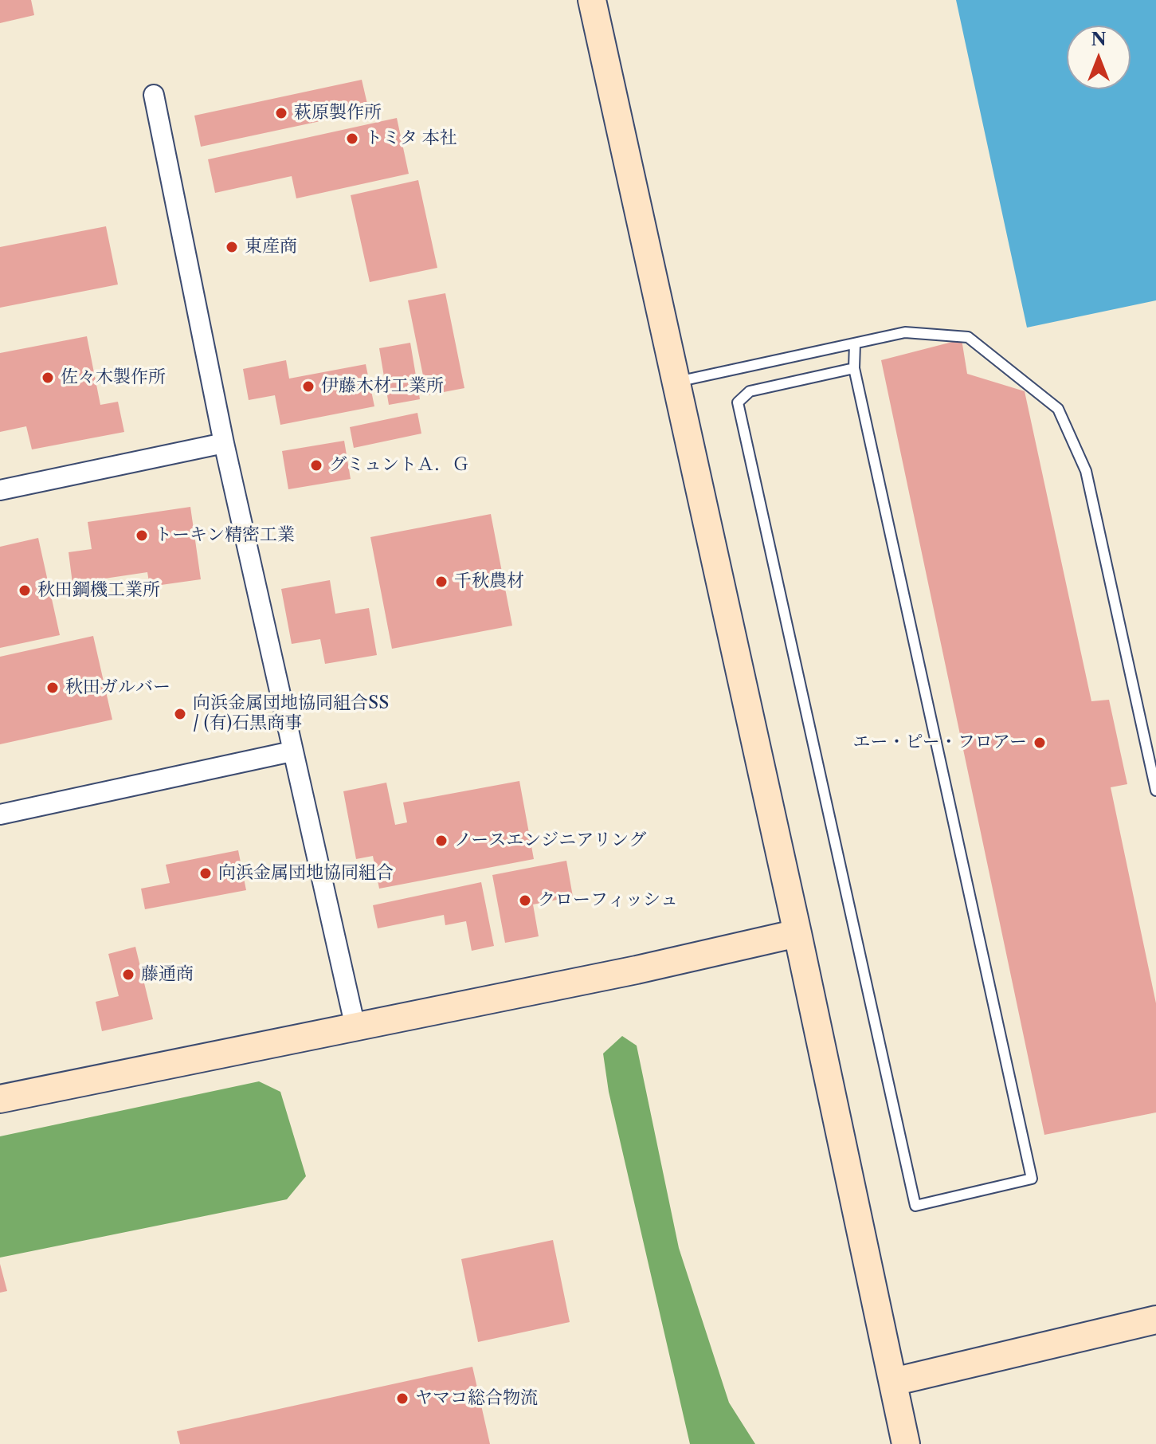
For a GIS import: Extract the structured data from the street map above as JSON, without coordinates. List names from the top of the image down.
{
  "places": [
    "萩原製作所",
    "トミタ 本社",
    "東産商",
    "佐々木製作所",
    "伊藤木材工業所",
    "グミュントＡ．Ｇ",
    "トーキン精密工業",
    "千秋農材",
    "秋田鋼機工業所",
    "秋田ガルバー",
    "向浜金属団地協同組合SS / (有)石黒商事",
    "エー・ピー・フロアー",
    "ノースエンジニアリング",
    "向浜金属団地協同組合",
    "クローフィッシュ",
    "藤通商",
    "ヤマコ総合物流"
  ],
  "north": "top"
}
